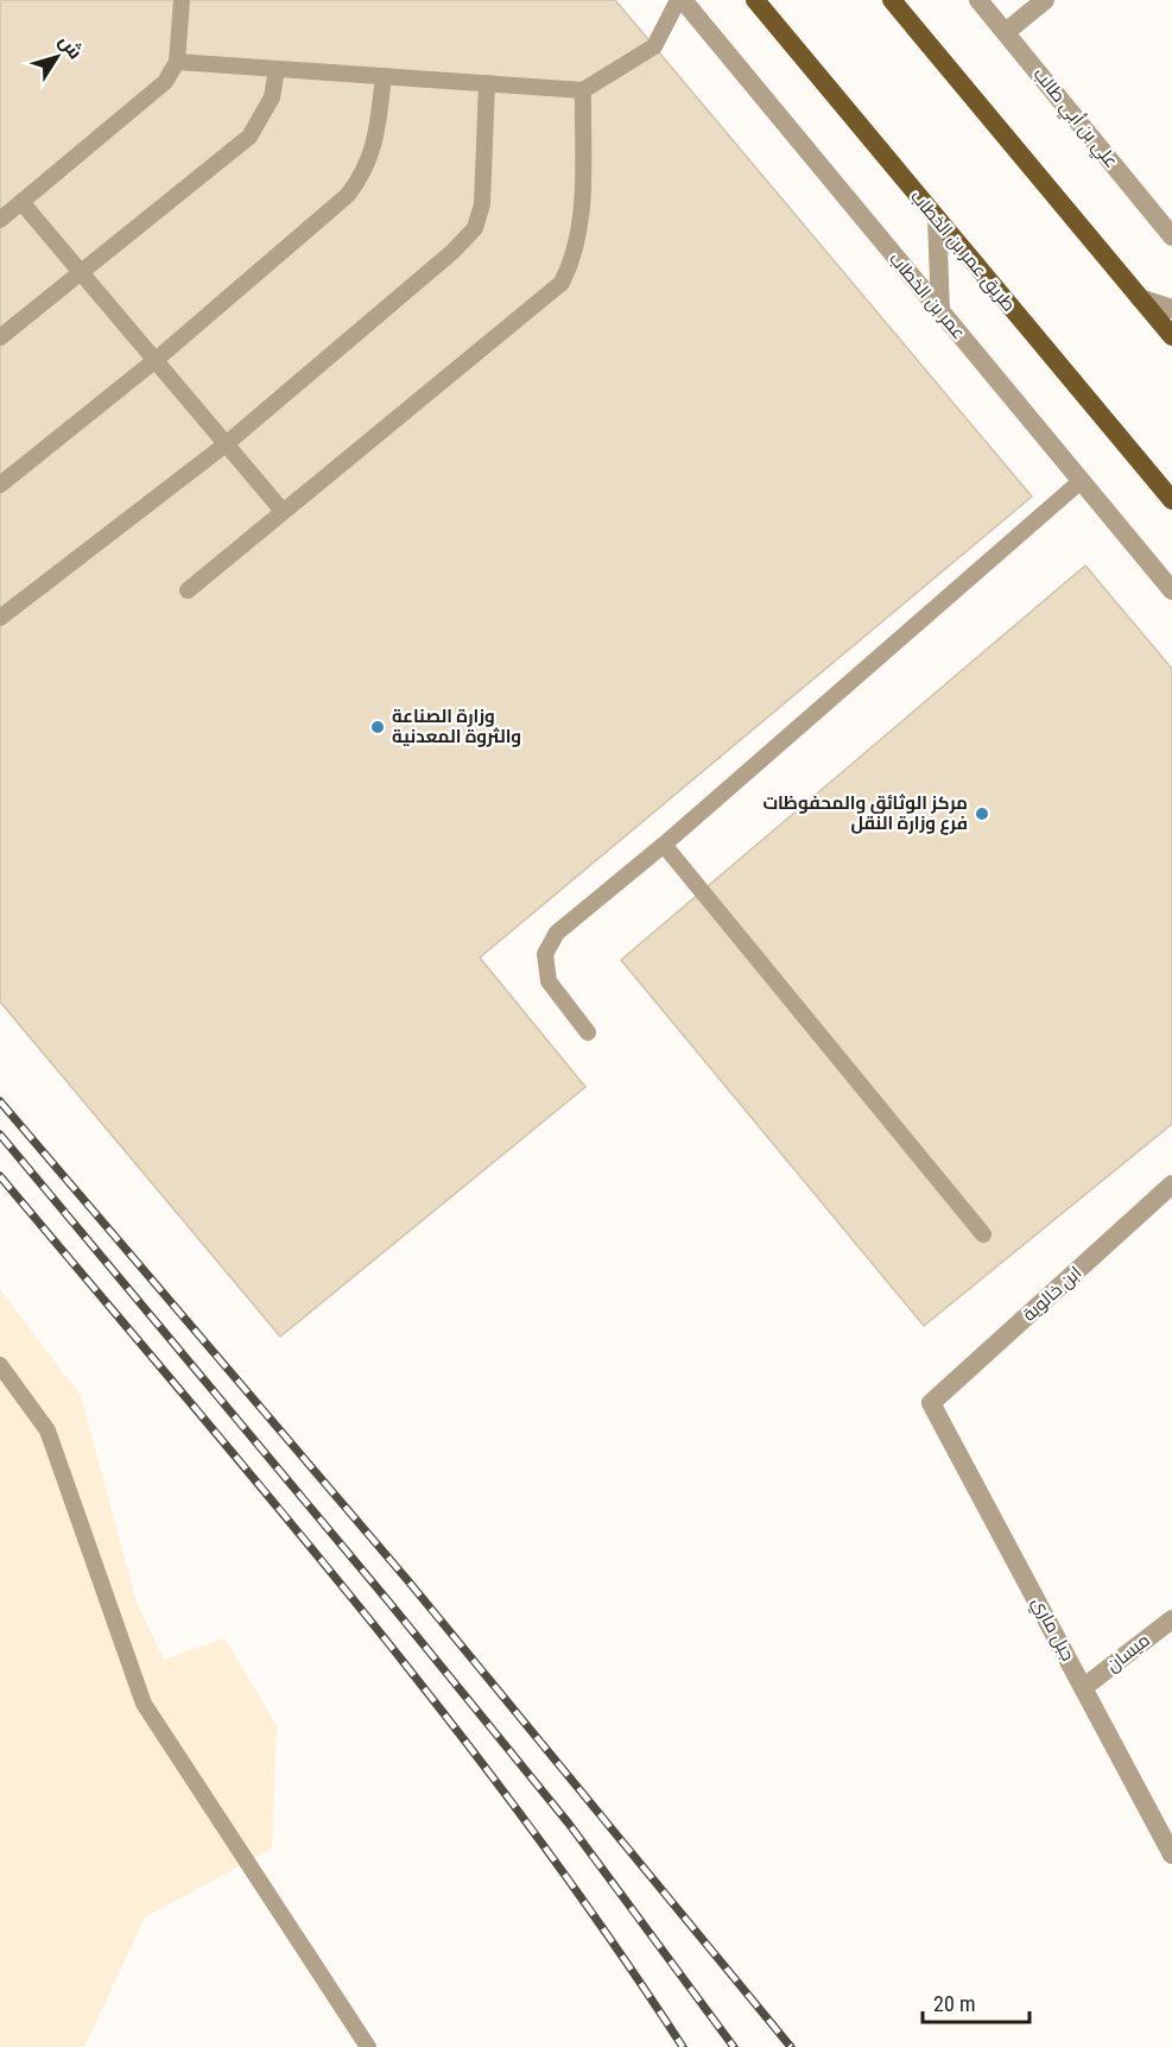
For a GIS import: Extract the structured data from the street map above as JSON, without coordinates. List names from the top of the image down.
{
  "streets": {
    "main road": ["طريق عمر بن الخطاب"],
    "street": [
      "علي بن أبي طالب",
      "عمر بن الخطاب",
      "ابن خالوية",
      "جبل ماري",
      "ميسان"
    ]
  },
  "crossings": [
    ["ابن خالوية", "جبل ماري"],
    ["جبل ماري", "ميسان"]
  ],
  "places": ["وزارة الصناعة والثروة المعدنية", "مركز الوثائق والمحفوظات فرع وزارة النقل"],
  "scale_bar": "20 m",
  "north": "top right"
}
